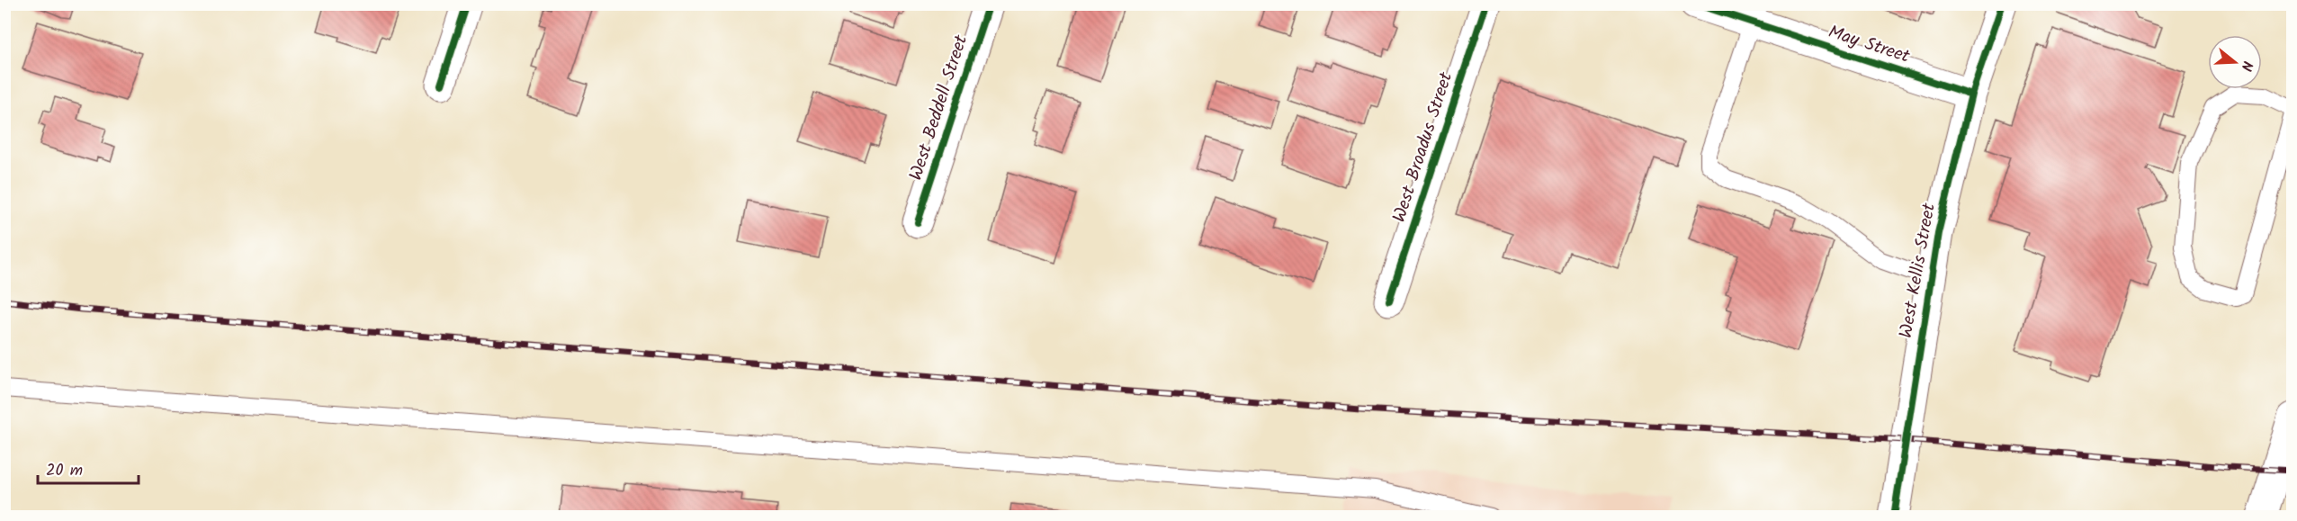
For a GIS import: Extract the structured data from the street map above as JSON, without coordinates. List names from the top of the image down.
{
  "streets": {
    "street": [
      "May Street",
      "West Beddell Street",
      "West Broadus Street",
      "West Kellis Street"
    ]
  },
  "crossings": [
    ["May Street", "West Kellis Street"]
  ],
  "scale_bar": "20 m",
  "north": "right"
}
